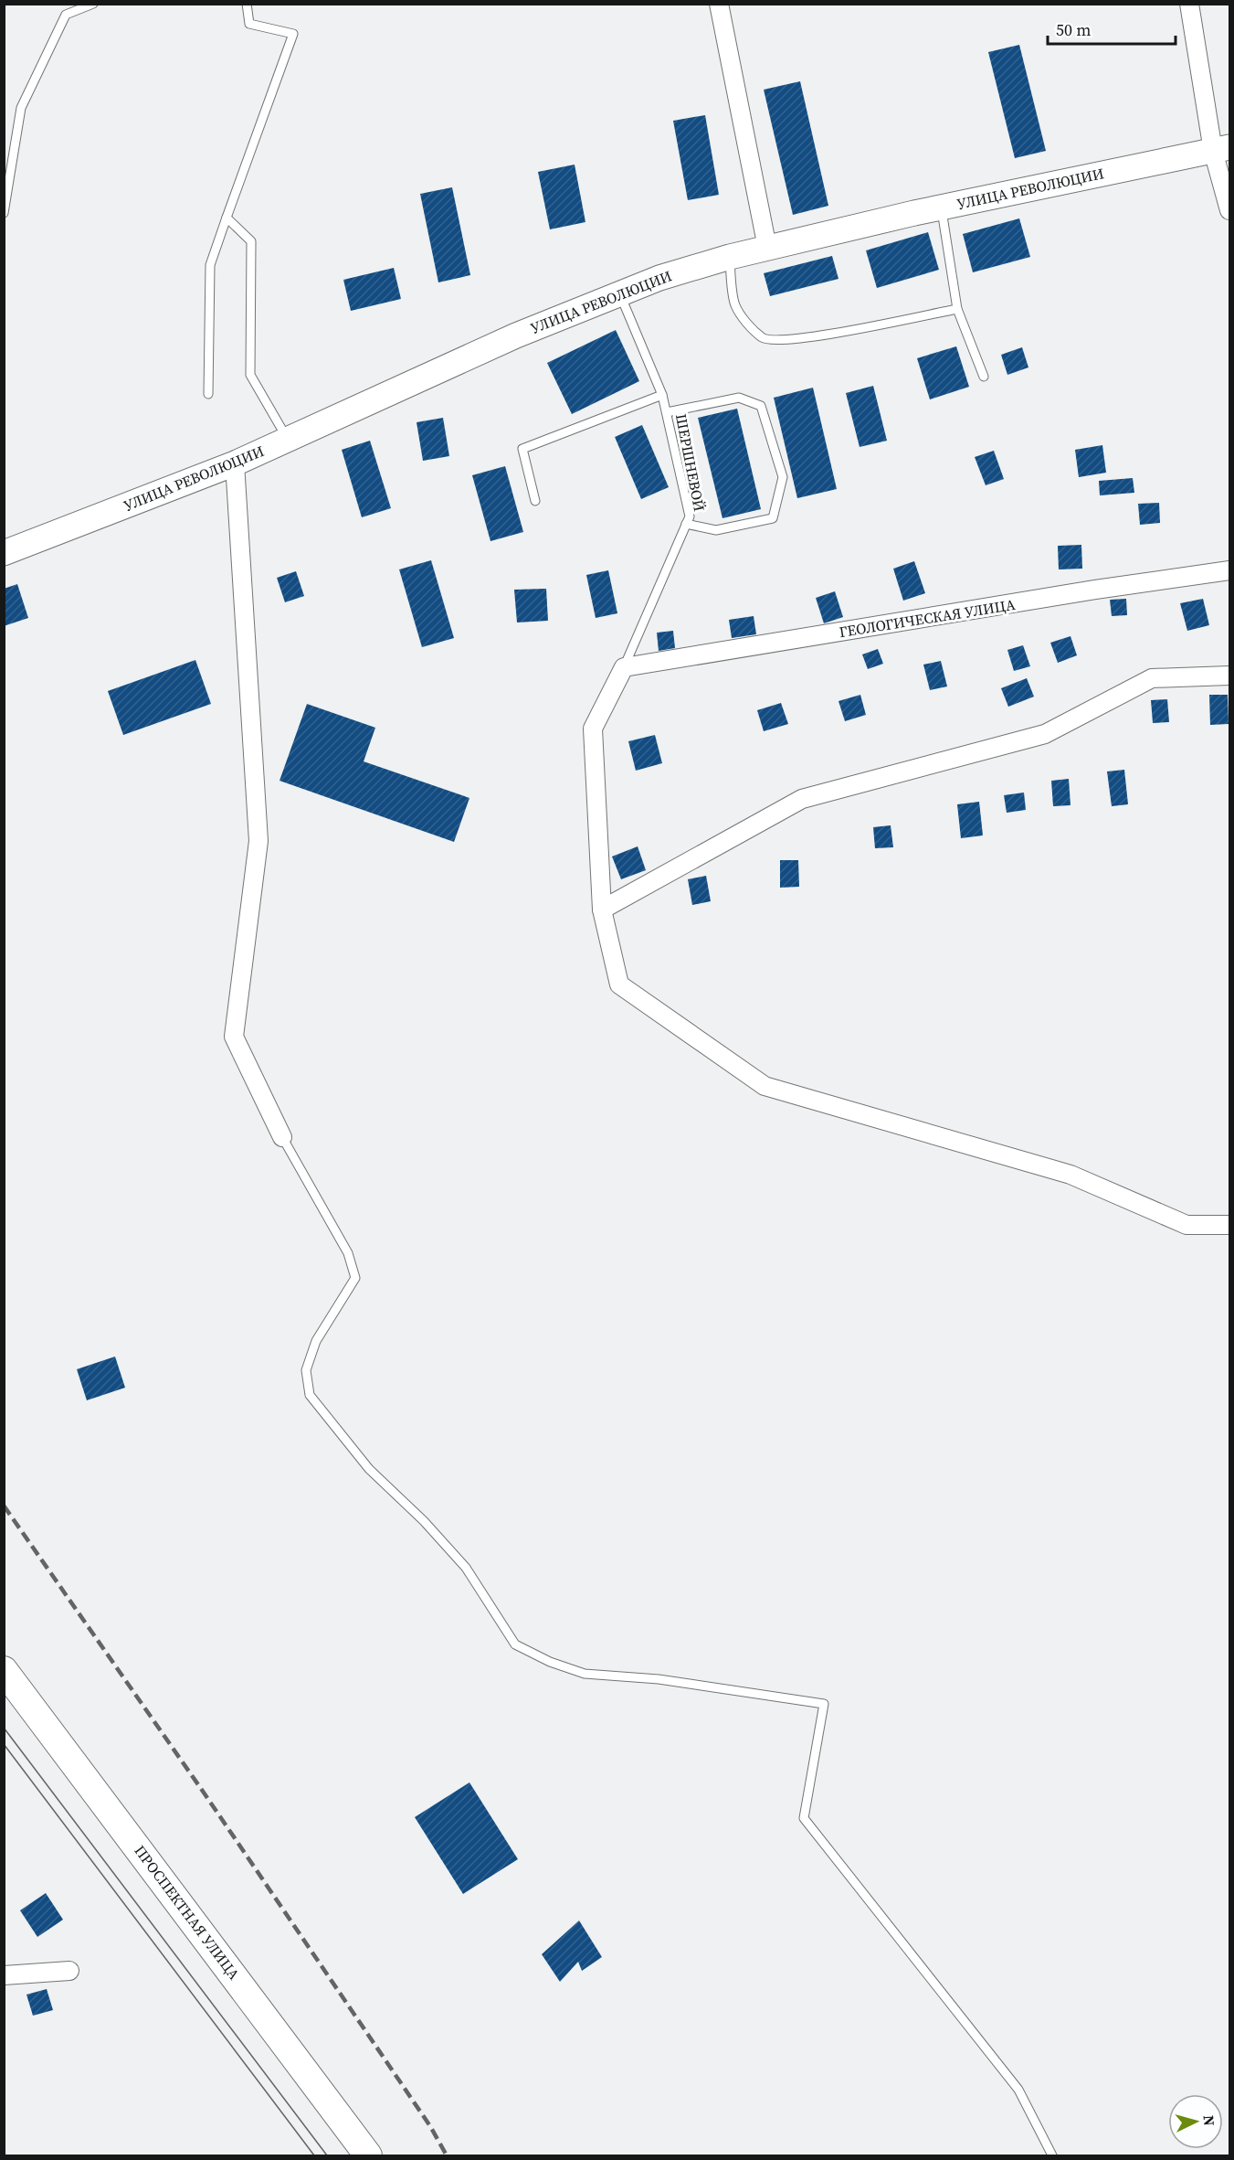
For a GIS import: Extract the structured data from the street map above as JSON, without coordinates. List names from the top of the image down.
{
  "streets": {
    "main road": ["ПРОСПЕКТНАЯ УЛИЦА"],
    "street": ["УЛИЦА РЕВОЛЮЦИИ", "ГЕОЛОГИЧЕСКАЯ УЛИЦА"],
    "lane": ["ШЕРШНЕВОЙ"]
  },
  "crossings": [
    ["УЛИЦА РЕВОЛЮЦИИ", "ШЕРШНЕВОЙ"],
    ["ШЕРШНЕВОЙ", "ГЕОЛОГИЧЕСКАЯ УЛИЦА"]
  ],
  "scale_bar": "50 m",
  "north": "right"
}
